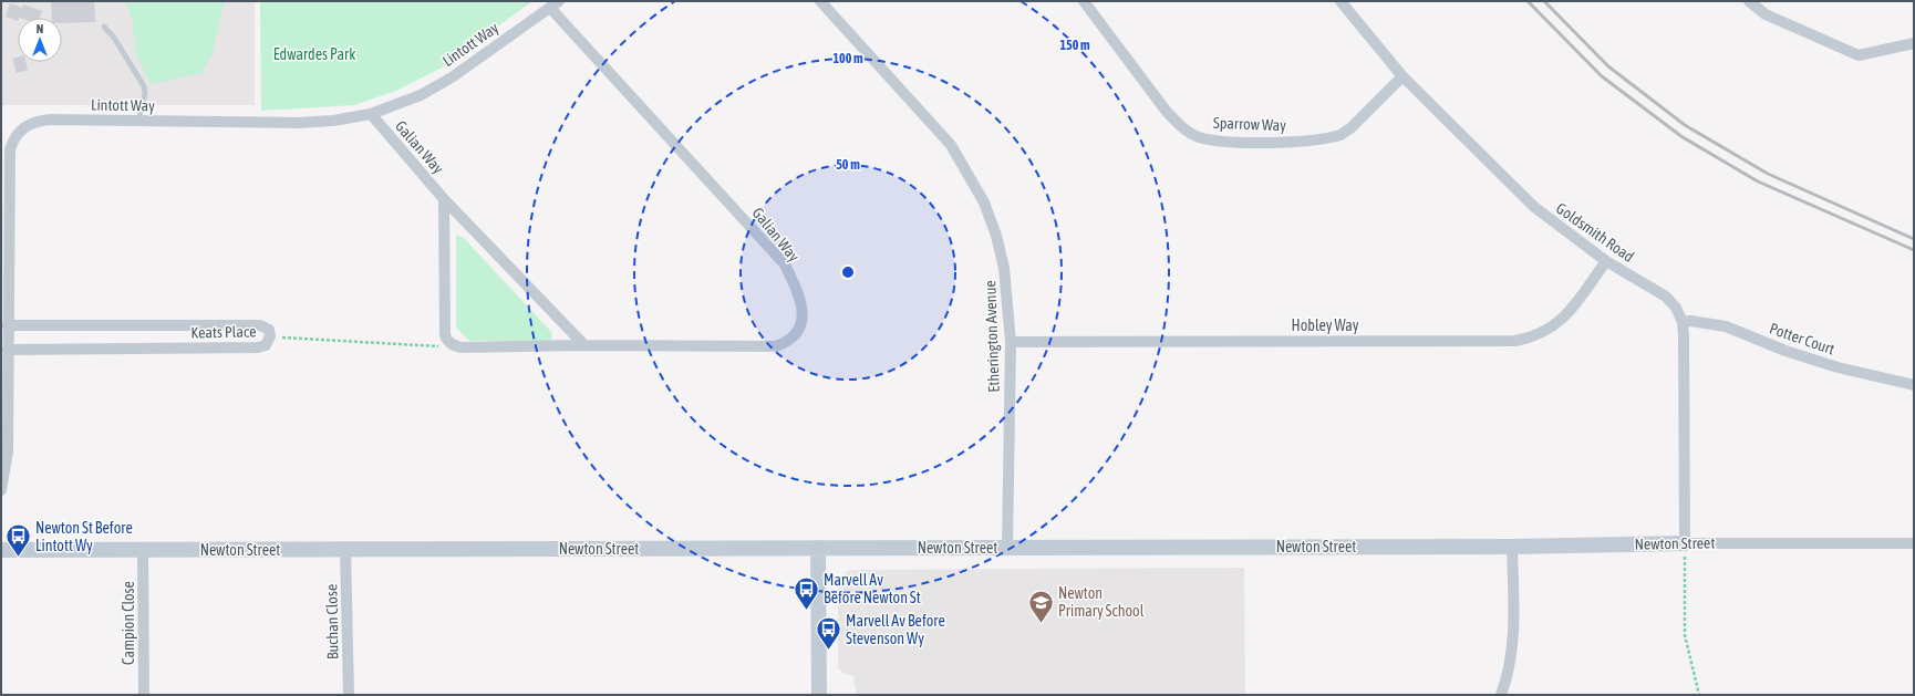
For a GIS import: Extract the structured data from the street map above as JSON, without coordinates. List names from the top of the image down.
{
  "streets": {
    "street": [
      "Lintott Way",
      "Sparrow Way",
      "Galian Way",
      "Goldsmith Road",
      "Hobley Way",
      "Keats Place",
      "Etherington Avenue",
      "Potter Court",
      "Newton Street",
      "Buchan Close",
      "Campion Close"
    ]
  },
  "crossings": [
    ["Lintott Way", "Galian Way"],
    ["Lintott Way", "Keats Place"],
    ["Sparrow Way", "Goldsmith Road"],
    ["Goldsmith Road", "Hobley Way"],
    ["Goldsmith Road", "Potter Court"],
    ["Goldsmith Road", "Newton Street"],
    ["Hobley Way", "Etherington Avenue"],
    ["Etherington Avenue", "Newton Street"],
    ["Newton Street", "Buchan Close"],
    ["Newton Street", "Campion Close"]
  ],
  "parks": ["Edwardes Park"],
  "places": {
    "bus stop": ["Newton St Before Lintott Wy", "Marvell Av Before Newton St", "Marvell Av Before Stevenson Wy"],
    "school or university": ["Newton Primary School"]
  },
  "north": "top",
  "rings": ["150 m", "100 m", "50 m"]
}
